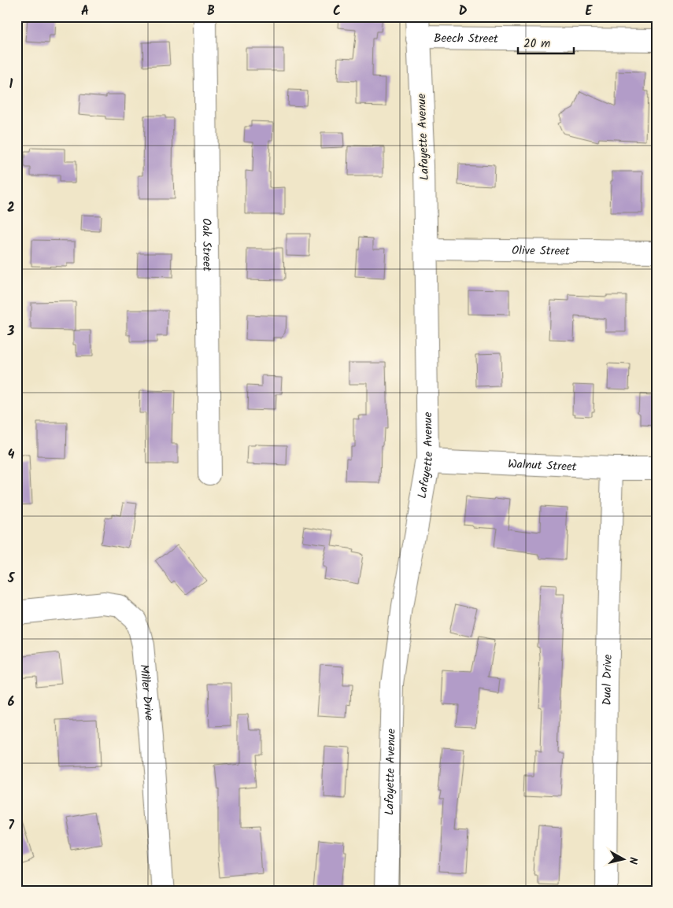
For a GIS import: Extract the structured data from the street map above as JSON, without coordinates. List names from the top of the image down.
{
  "streets": {
    "street": [
      "Beech Street",
      "Lafayette Avenue",
      "Oak Street",
      "Olive Street",
      "Walnut Street",
      "Dual Drive",
      "Miller Drive"
    ]
  },
  "crossings": [
    ["Beech Street", "Lafayette Avenue"],
    ["Lafayette Avenue", "Olive Street"],
    ["Lafayette Avenue", "Walnut Street"],
    ["Walnut Street", "Dual Drive"]
  ],
  "scale_bar": "20 m",
  "north": "right",
  "grid": {
    "columns": [
      "A",
      "B",
      "C",
      "D",
      "E"
    ],
    "rows": [
      "1",
      "2",
      "3",
      "4",
      "5",
      "6",
      "7"
    ]
  }
}
